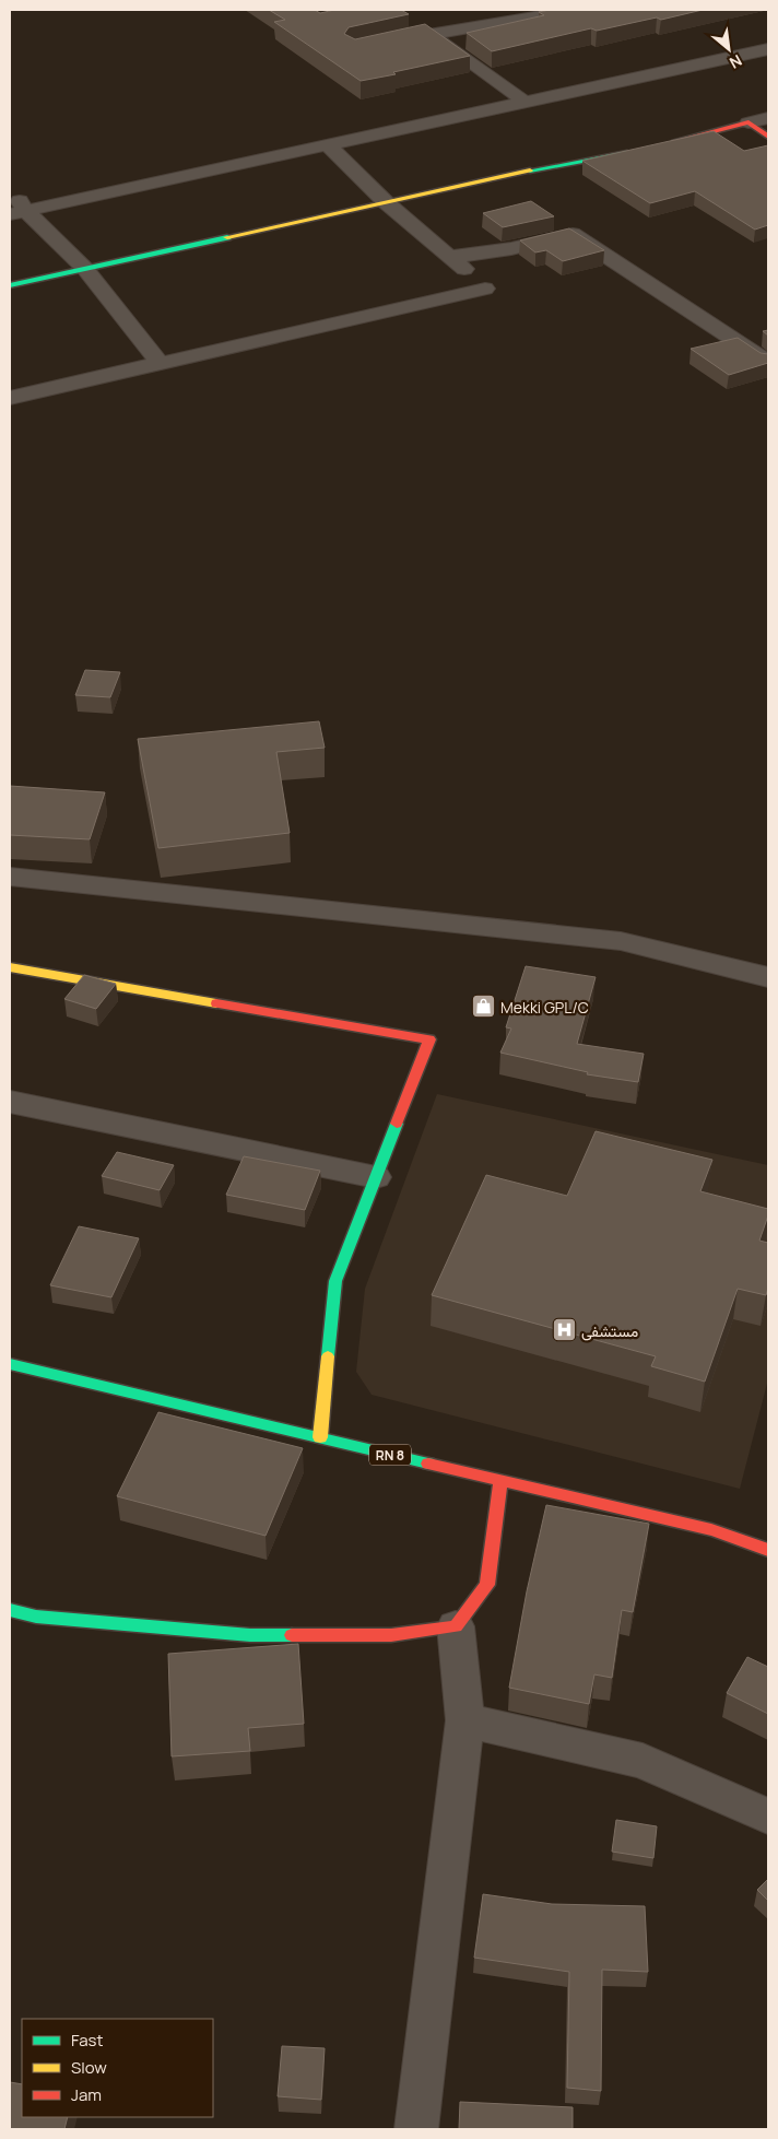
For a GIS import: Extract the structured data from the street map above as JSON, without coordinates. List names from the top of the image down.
{
  "streets": {
    "street": ["RN 8"]
  },
  "places": {
    "shop": ["Mekki GPL/C"],
    "hospital": ["مستشفى"]
  },
  "legend": ["Fast", "Slow", "Jam"],
  "north": "bottom right"
}
